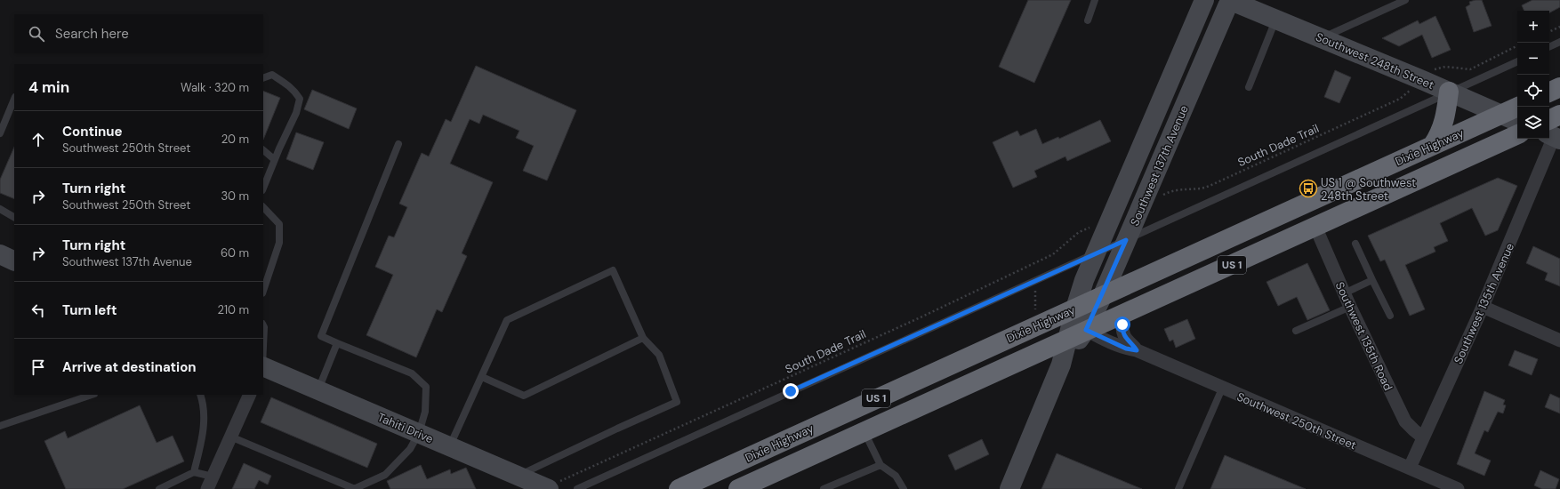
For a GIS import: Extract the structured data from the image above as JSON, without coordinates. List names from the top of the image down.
{
  "streets": {
    "highway": ["Dixie Highway", "US 1"],
    "main road": ["Southwest 248th Street", "Southwest 137th Avenue", "Tahiti Drive"],
    "street": ["Southwest 135th Avenue", "Southwest 135th Road", "Southwest 250th Street"],
    "path": ["South Dade Trail"]
  },
  "crossings": [
    ["Southwest 248th Street", "Dixie Highway"],
    ["Southwest 248th Street", "Southwest 137th Avenue"],
    ["Southwest 248th Street", "US 1"],
    ["South Dade Trail", "Tahiti Drive"],
    ["Dixie Highway", "Southwest 137th Avenue"],
    ["Dixie Highway", "US 1"],
    ["Southwest 137th Avenue", "US 1"],
    ["Southwest 137th Avenue", "Southwest 250th Street"],
    ["US 1", "Southwest 135th Road"],
    ["US 1", "Southwest 250th Street"],
    ["Southwest 135th Avenue", "Southwest 135th Road"],
    ["Southwest 135th Avenue", "Southwest 250th Street"]
  ],
  "places": {
    "bus stop": ["US 1 @ Southwest 248th Street"]
  },
  "page": {
    "map_buttons": ["+", "−"],
    "search": "Search here",
    "heading": ["4 min", "Walk · 320 m"],
    "list": [
      ["Continue", "Southwest 250th Street", "20 m"],
      ["Turn right", "Southwest 250th Street", "30 m"],
      ["Turn right", "Southwest 137th Avenue", "60 m"],
      ["Turn left", "210 m"],
      "Arrive at destination"
    ]
  }
}
